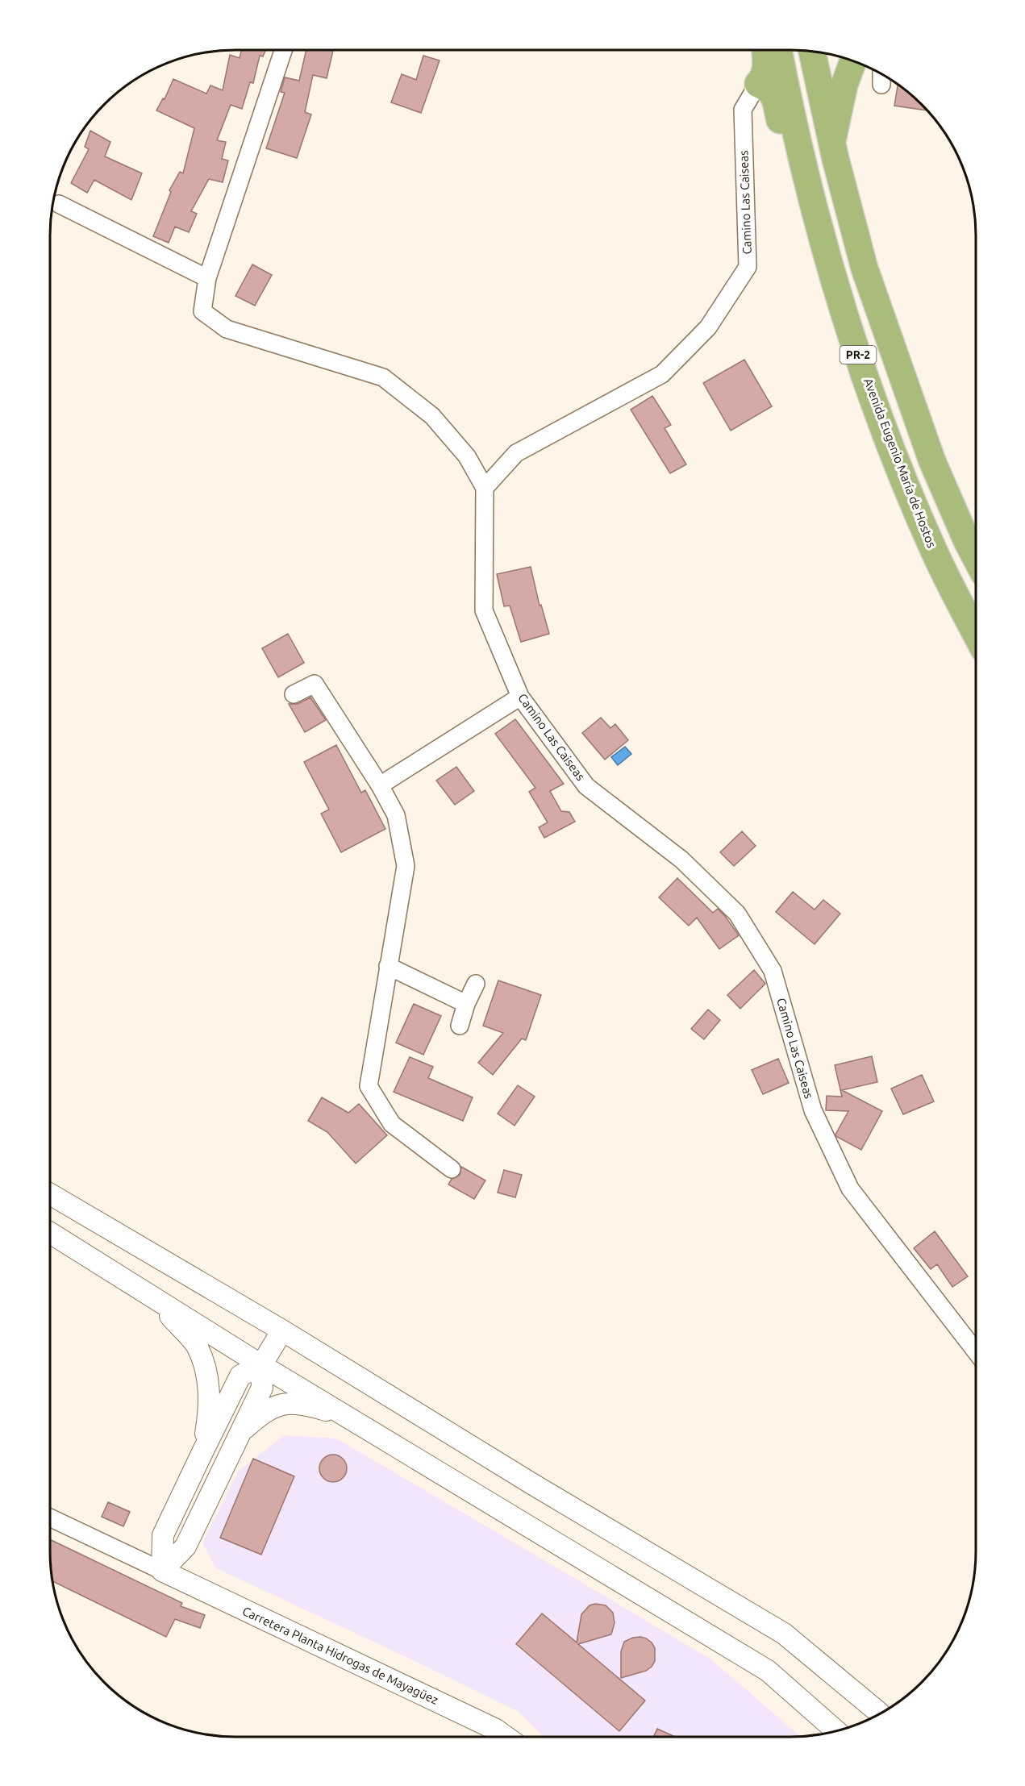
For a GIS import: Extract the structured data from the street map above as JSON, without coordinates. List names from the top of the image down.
{
  "streets": {
    "highway": ["PR-2", "Avenida Eugenio María de Hostos"],
    "street": ["Camino Las Caiseas", "Carretera Planta Hidrogas de Mayagüez"]
  }
}
